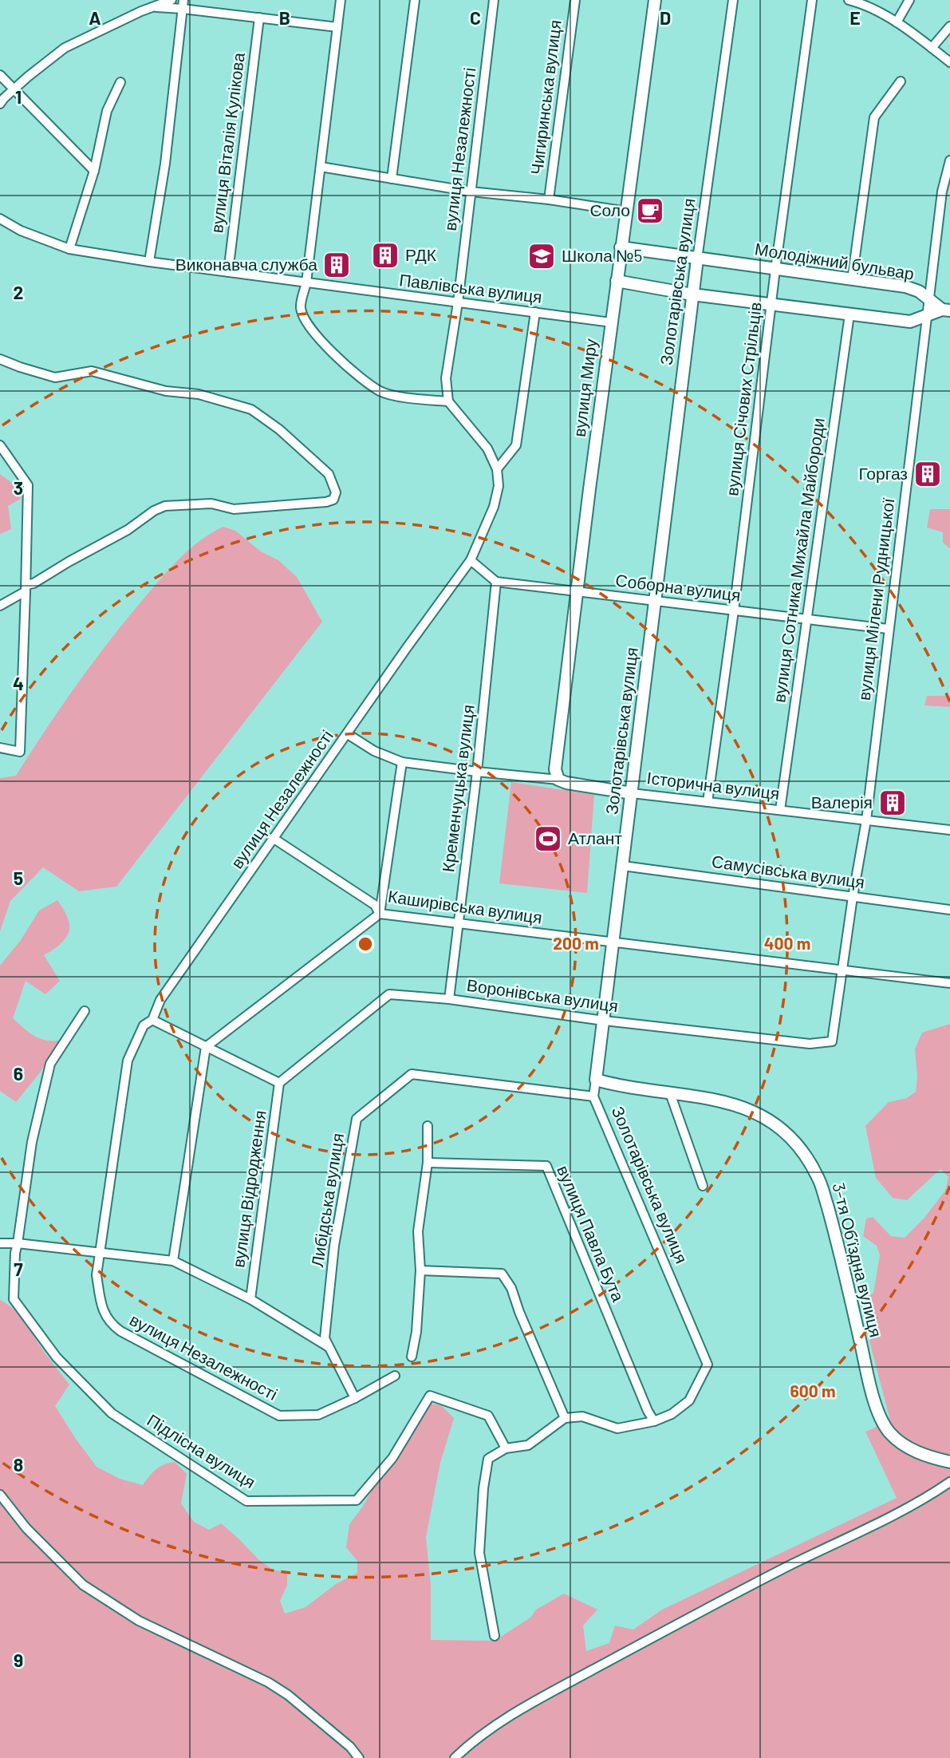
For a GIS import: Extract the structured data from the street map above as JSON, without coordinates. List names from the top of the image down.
{
  "streets": {
    "main road": [
      "Молодіжний бульвар",
      "Золотарівська вулиця",
      "вулиця Миру",
      "Історична вулиця",
      "3-тя Обʼїздна вулиця"
    ],
    "street": [
      "Чигиринська вулиця",
      "вулиця Віталія Кулікова",
      "вулиця Незалежності",
      "Павлівська вулиця",
      "вулиця Січових Стрільців",
      "вулиця Сотника Михайла Майбороди",
      "Соборна вулиця",
      "вулиця Мілени Рудницької",
      "Кременчуцька вулиця",
      "Самусівська вулиця",
      "Каширівська вулиця",
      "Воронівська вулиця",
      "вулиця Відродження",
      "Либідська вулиця",
      "вулиця Павла Бута",
      "Підлісна вулиця"
    ]
  },
  "crossings": [
    ["вулиця Віталія Кулікова", "Павлівська вулиця"],
    ["вулиця Незалежності", "Павлівська вулиця"],
    ["вулиця Незалежності", "Історична вулиця"],
    ["вулиця Незалежності", "Каширівська вулиця"],
    ["вулиця Незалежності", "Либідська вулиця"],
    ["Молодіжний бульвар", "Золотарівська вулиця"],
    ["Молодіжний бульвар", "вулиця Миру"],
    ["Молодіжний бульвар", "вулиця Січових Стрільців"],
    ["Молодіжний бульвар", "вулиця Сотника Михайла Майбороди"],
    ["Молодіжний бульвар", "вулиця Мілени Рудницької"],
    ["Золотарівська вулиця", "Соборна вулиця"],
    ["Золотарівська вулиця", "Історична вулиця"],
    ["Золотарівська вулиця", "Самусівська вулиця"],
    ["Золотарівська вулиця", "Каширівська вулиця"],
    ["Золотарівська вулиця", "Воронівська вулиця"],
    ["Золотарівська вулиця", "Либідська вулиця"],
    ["Золотарівська вулиця", "вулиця Павла Бута"],
    ["Золотарівська вулиця", "3-тя Обʼїздна вулиця"],
    ["Павлівська вулиця", "вулиця Миру"],
    ["вулиця Миру", "Соборна вулиця"],
    ["вулиця Миру", "Історична вулиця"],
    ["вулиця Січових Стрільців", "Соборна вулиця"],
    ["вулиця Січових Стрільців", "Історична вулиця"],
    ["вулиця Сотника Михайла Майбороди", "Соборна вулиця"],
    ["вулиця Сотника Михайла Майбороди", "Історична вулиця"],
    ["Соборна вулиця", "вулиця Мілени Рудницької"],
    ["Соборна вулиця", "Кременчуцька вулиця"],
    ["вулиця Мілени Рудницької", "Історична вулиця"],
    ["вулиця Мілени Рудницької", "Самусівська вулиця"],
    ["вулиця Мілени Рудницької", "Каширівська вулиця"],
    ["вулиця Мілени Рудницької", "Воронівська вулиця"],
    ["Історична вулиця", "Кременчуцька вулиця"],
    ["Кременчуцька вулиця", "Каширівська вулиця"],
    ["Кременчуцька вулиця", "Воронівська вулиця"],
    ["Воронівська вулиця", "вулиця Відродження"]
  ],
  "places": {
    "cafe": ["Соло"],
    "building": [
      "РДК",
      "Виконавча служба",
      "Горгаз",
      "Валерія"
    ],
    "school or university": ["Школа №5"],
    "sports": ["Атлант"]
  },
  "grid": {
    "columns": [
      "A",
      "B",
      "C",
      "D",
      "E"
    ],
    "rows": [
      "1",
      "2",
      "3",
      "4",
      "5",
      "6",
      "7",
      "8",
      "9"
    ]
  },
  "rings": ["200 m", "400 m", "600 m"]
}
